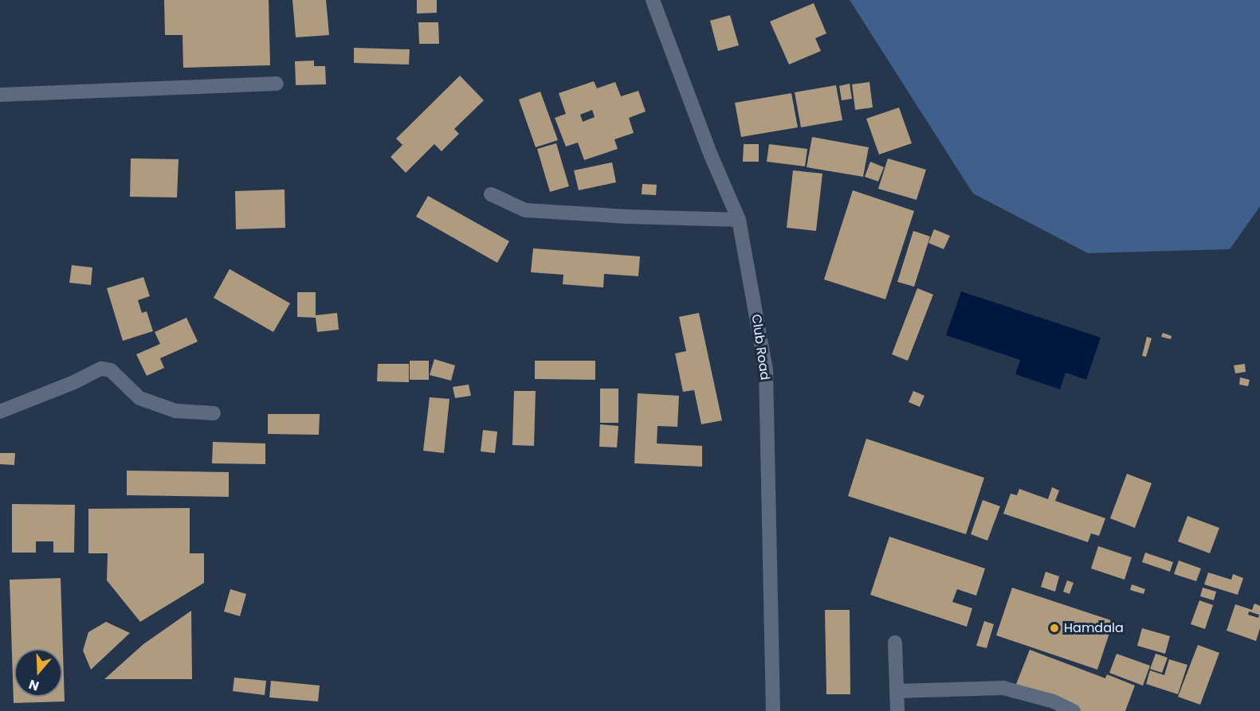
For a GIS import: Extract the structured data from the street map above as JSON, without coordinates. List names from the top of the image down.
{
  "streets": {
    "street": ["Club Road"]
  },
  "places": ["Hamdala"],
  "north": "bottom"
}
